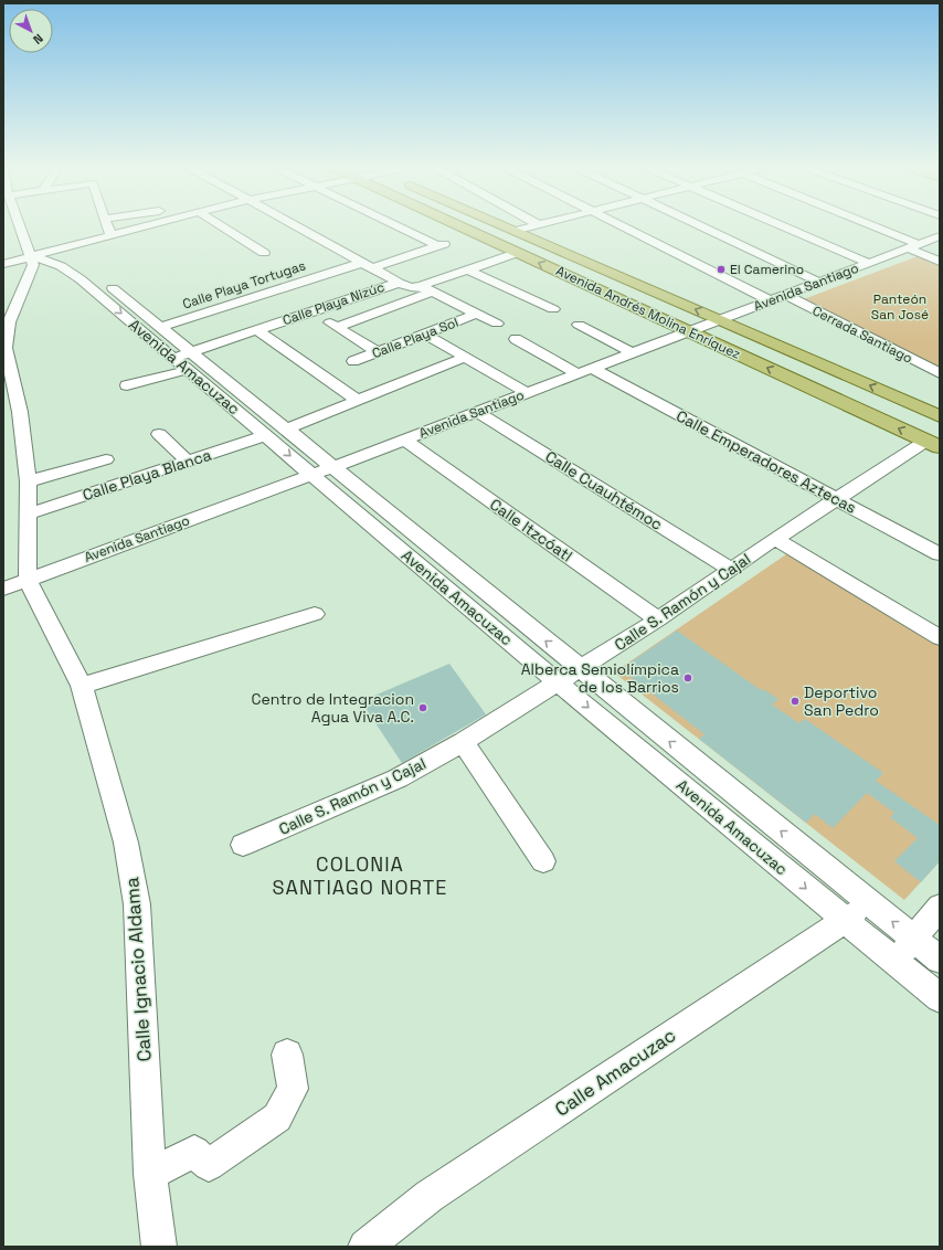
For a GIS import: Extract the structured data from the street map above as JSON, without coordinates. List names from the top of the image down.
{
  "streets": {
    "main road": ["Avenida Andrés Molina Enríquez"],
    "street": [
      "Calle Playa Tortugas",
      "Avenida Santiago",
      "Calle Playa Nizúc",
      "Cerrada Santiago",
      "Calle Playa Sol",
      "Avenida Amacuzac",
      "Calle Emperadores Aztecas",
      "Calle Playa Blanca",
      "Calle Cuauhtémoc",
      "Calle Itzcóatl",
      "Calle S. Ramón y Cajal",
      "Calle Ignacio Aldama",
      "Calle Amacuzac"
    ]
  },
  "crossings": [
    ["Calle Playa Tortugas", "Avenida Amacuzac"],
    ["Avenida Santiago", "Avenida Andrés Molina Enríquez"],
    ["Avenida Santiago", "Cerrada Santiago"],
    ["Avenida Santiago", "Avenida Amacuzac"],
    ["Avenida Santiago", "Calle Emperadores Aztecas"],
    ["Avenida Santiago", "Calle Cuauhtémoc"],
    ["Avenida Santiago", "Calle Itzcóatl"],
    ["Avenida Santiago", "Calle Ignacio Aldama"],
    ["Calle Playa Nizúc", "Avenida Andrés Molina Enríquez"],
    ["Calle Playa Nizúc", "Avenida Amacuzac"],
    ["Avenida Andrés Molina Enríquez", "Calle S. Ramón y Cajal"],
    ["Avenida Amacuzac", "Calle Playa Blanca"],
    ["Avenida Amacuzac", "Calle S. Ramón y Cajal"],
    ["Avenida Amacuzac", "Calle Amacuzac"],
    ["Calle Emperadores Aztecas", "Calle S. Ramón y Cajal"],
    ["Calle Cuauhtémoc", "Calle S. Ramón y Cajal"],
    ["Calle Itzcóatl", "Calle S. Ramón y Cajal"]
  ],
  "one_way": ["Avenida Andrés Molina Enríquez"],
  "districts": ["COLONIA SANTIAGO NORTE"],
  "parks": ["Panteón San José"],
  "places": [
    "El Camerino",
    "Alberca Semiolímpica de los Barrios",
    "Deportivo San Pedro",
    "Centro de Integracion Agua Viva A.C."
  ],
  "north": "bottom right"
}
